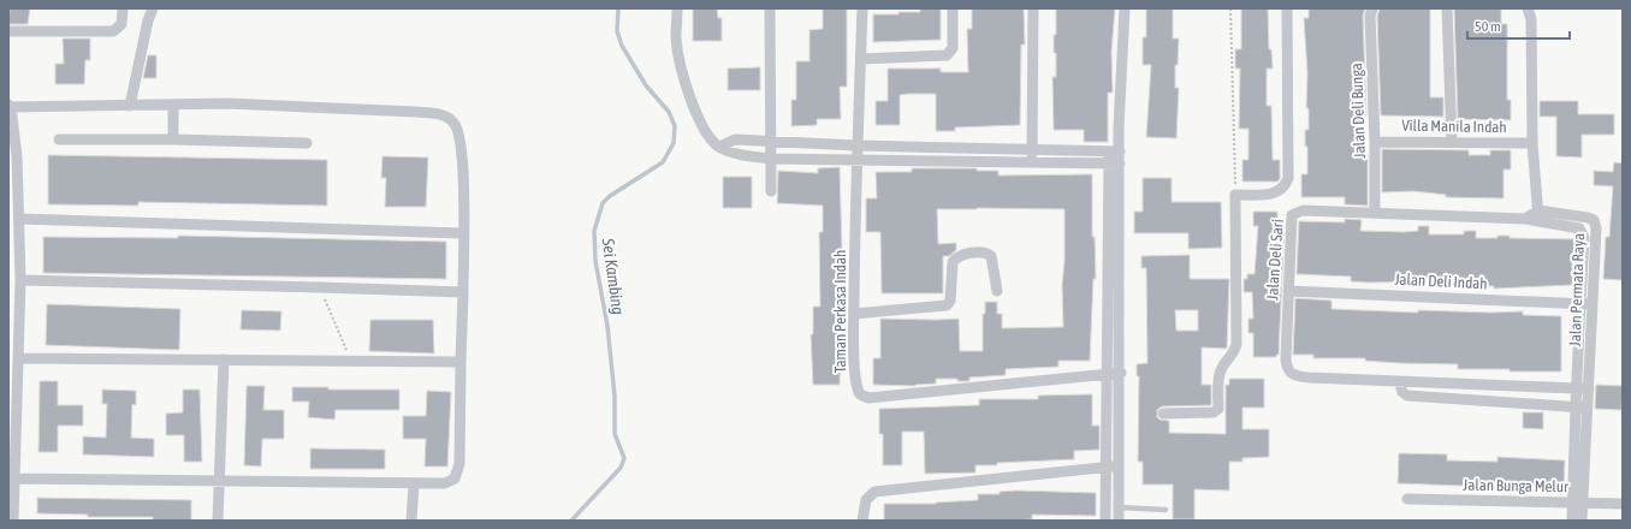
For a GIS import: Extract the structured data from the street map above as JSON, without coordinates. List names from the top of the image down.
{
  "streets": {
    "street": [
      "Jalan Deli Bunga",
      "Villa Manila Indah",
      "Jalan Deli Sari",
      "Jalan Deli Indah",
      "Jalan Permata Raya",
      "Taman Perkasa Indah",
      "Jalan Bunga Melur"
    ]
  },
  "crossings": [
    ["Jalan Deli Bunga", "Villa Manila Indah"],
    ["Jalan Deli Bunga", "Jalan Deli Sari"],
    ["Jalan Deli Sari", "Jalan Deli Indah"],
    ["Jalan Deli Sari", "Jalan Permata Raya"],
    ["Jalan Deli Indah", "Jalan Permata Raya"],
    ["Jalan Permata Raya", "Jalan Bunga Melur"]
  ],
  "water": ["Sei Kambing"],
  "scale_bar": "50 m"
}
